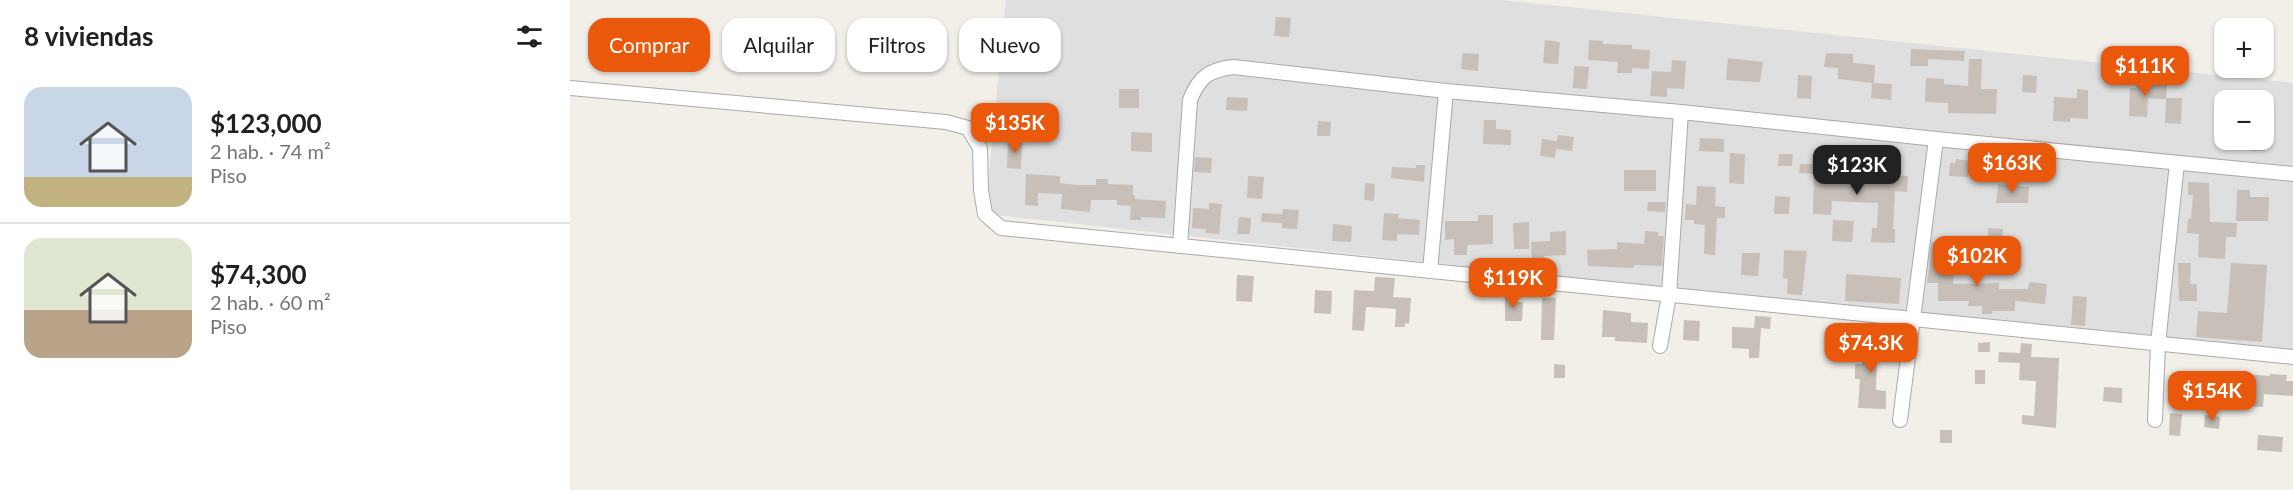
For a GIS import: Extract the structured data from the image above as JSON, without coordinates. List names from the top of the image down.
{
  "page": {
    "heading": "8 viviendas",
    "map_buttons": ["+", "−"],
    "chip": [
      "Comprar",
      "Alquilar",
      "Filtros",
      "Nuevo"
    ],
    "price": [
      "$111K",
      "$135K",
      "$163K",
      "$123K",
      "$102K",
      "$119K",
      "$74.3K",
      "$154K"
    ],
    "list": [
      {
        "name": "$123,000",
        "note": "2 hab. · 74 m² · Piso"
      },
      {
        "name": "$74,300",
        "note": "2 hab. · 60 m² · Piso"
      }
    ]
  }
}
